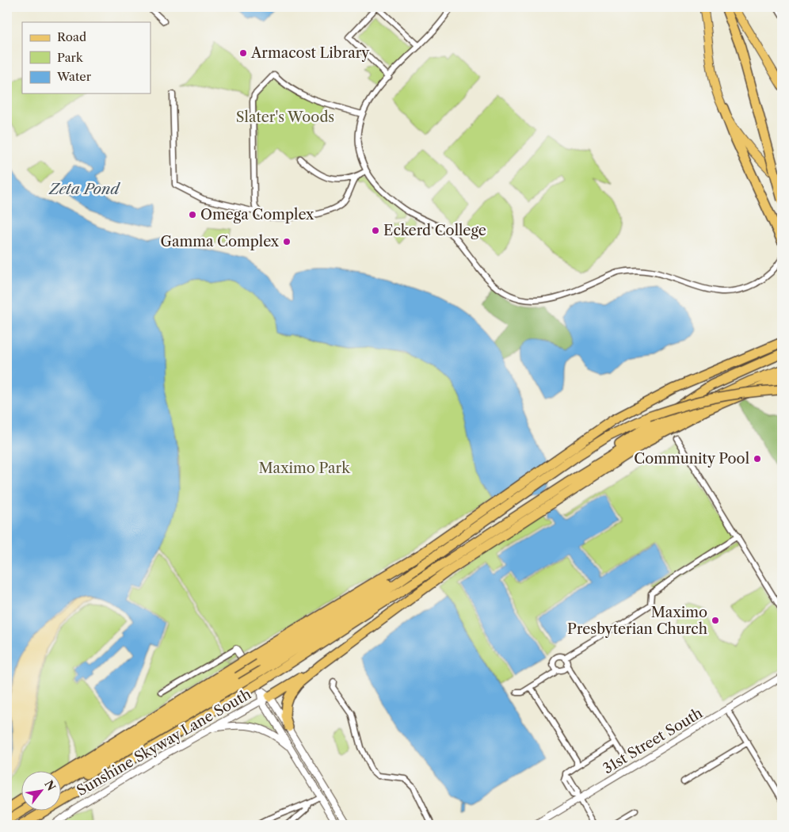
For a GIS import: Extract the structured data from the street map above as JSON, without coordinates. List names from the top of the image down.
{
  "streets": {
    "street": ["31st Street South", "Sunshine Skyway Lane South"]
  },
  "water": ["Zeta Pond"],
  "parks": ["Slater's Woods", "Maximo Park"],
  "places": [
    "Armacost Library",
    "Omega Complex",
    "Eckerd College",
    "Gamma Complex",
    "Community Pool",
    "Maximo Presbyterian Church"
  ],
  "legend": ["Road", "Park", "Water"],
  "north": "top right"
}
